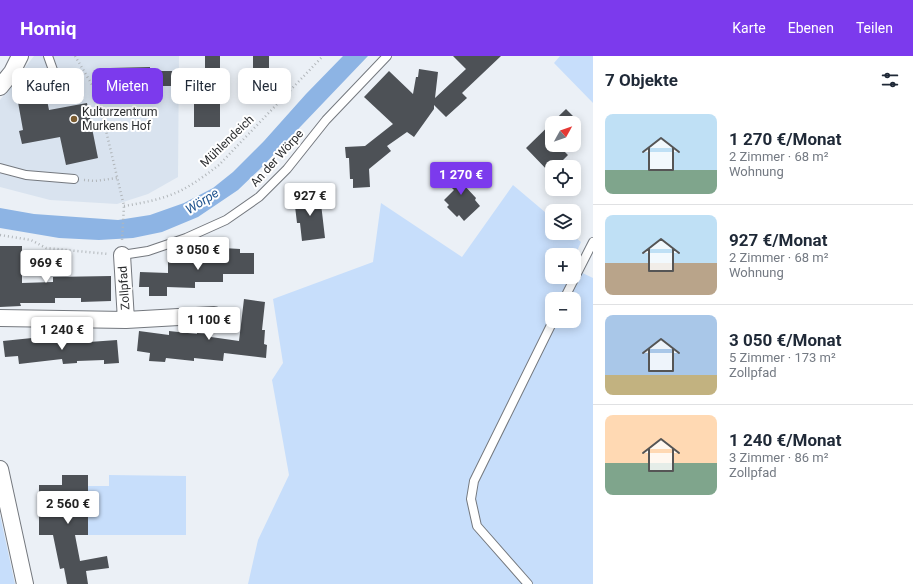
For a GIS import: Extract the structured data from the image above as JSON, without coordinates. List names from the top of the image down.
{
  "streets": {
    "street": ["Zollpfad"],
    "lane": ["An der Wörpe"],
    "path": ["Mühlendeich"]
  },
  "crossings": [
    ["An der Wörpe", "Zollpfad"]
  ],
  "water": ["Wörpe"],
  "places": ["Kulturzentrum Murkens Hof"],
  "north": "top right",
  "page": {
    "header": "Homiq",
    "nav": ["Karte", "Ebenen", "Teilen"],
    "heading": "7 Objekte",
    "chip": [
      "Kaufen",
      "Mieten",
      "Filter",
      "Neu"
    ],
    "list": [
      {
        "name": "1 270 €/Monat",
        "note": "2 Zimmer · 68 m² · Wohnung"
      },
      {
        "name": "927 €/Monat",
        "note": "2 Zimmer · 68 m² · Wohnung"
      },
      {
        "name": "3 050 €/Monat",
        "note": "5 Zimmer · 173 m² · Zollpfad"
      },
      {
        "name": "1 240 €/Monat",
        "note": "3 Zimmer · 86 m² · Zollpfad"
      }
    ],
    "map_buttons": ["+", "−"],
    "price": [
      "1 270 €",
      "927 €",
      "3 050 €",
      "969 €",
      "1 100 €",
      "1 240 €",
      "2 560 €"
    ]
  }
}
